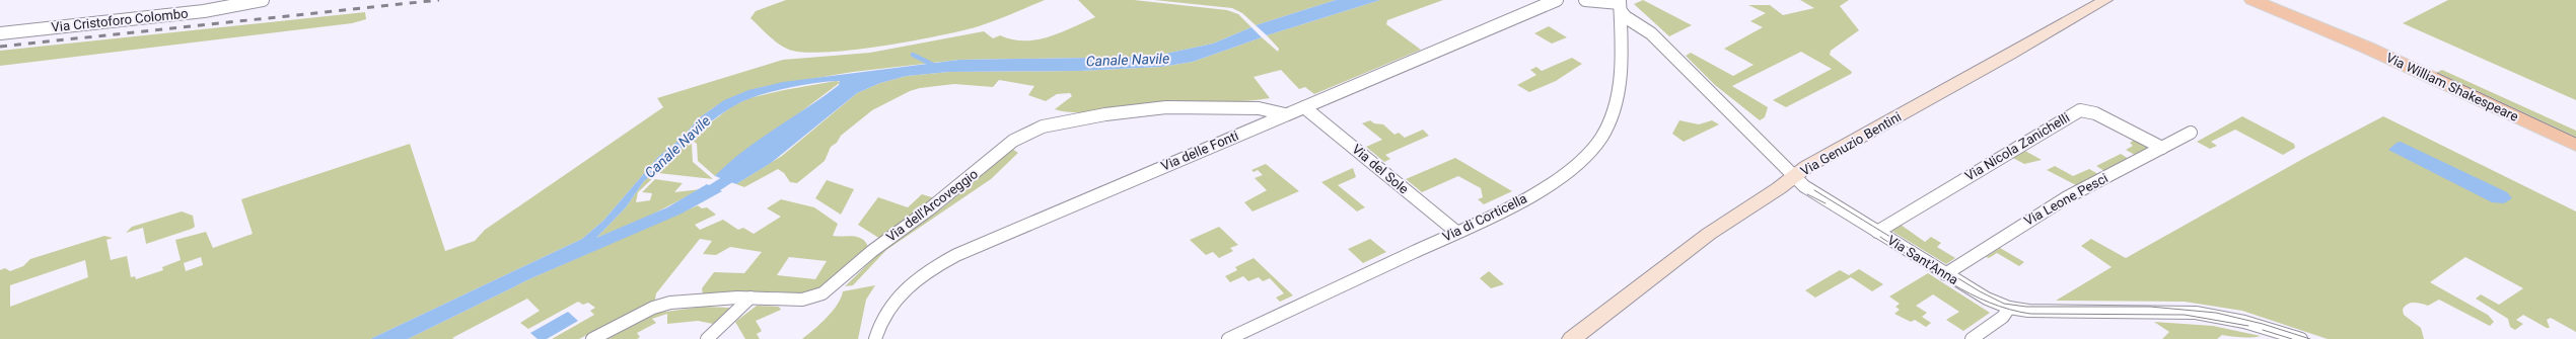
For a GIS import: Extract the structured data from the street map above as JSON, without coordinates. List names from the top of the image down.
{
  "streets": {
    "main road": ["Via William Shakespeare"],
    "street": [
      "Via Cristoforo Colombo",
      "Via Genuzio Bentini",
      "Via Nicola Zanichelli",
      "Via delle Fonti",
      "Via del Sole",
      "Via Leone Pesci",
      "Via dell'Arcoveggio",
      "Via di Corticella",
      "Via Sant'Anna"
    ]
  },
  "crossings": [
    ["Via Genuzio Bentini", "Via Sant'Anna"],
    ["Via Nicola Zanichelli", "Via Leone Pesci"],
    ["Via Nicola Zanichelli", "Via Sant'Anna"],
    ["Via delle Fonti", "Via del Sole"],
    ["Via delle Fonti", "Via dell'Arcoveggio"],
    ["Via del Sole", "Via di Corticella"],
    ["Via Leone Pesci", "Via Sant'Anna"],
    ["Via di Corticella", "Via Sant'Anna"]
  ],
  "water": ["Canale Navile"]
}
